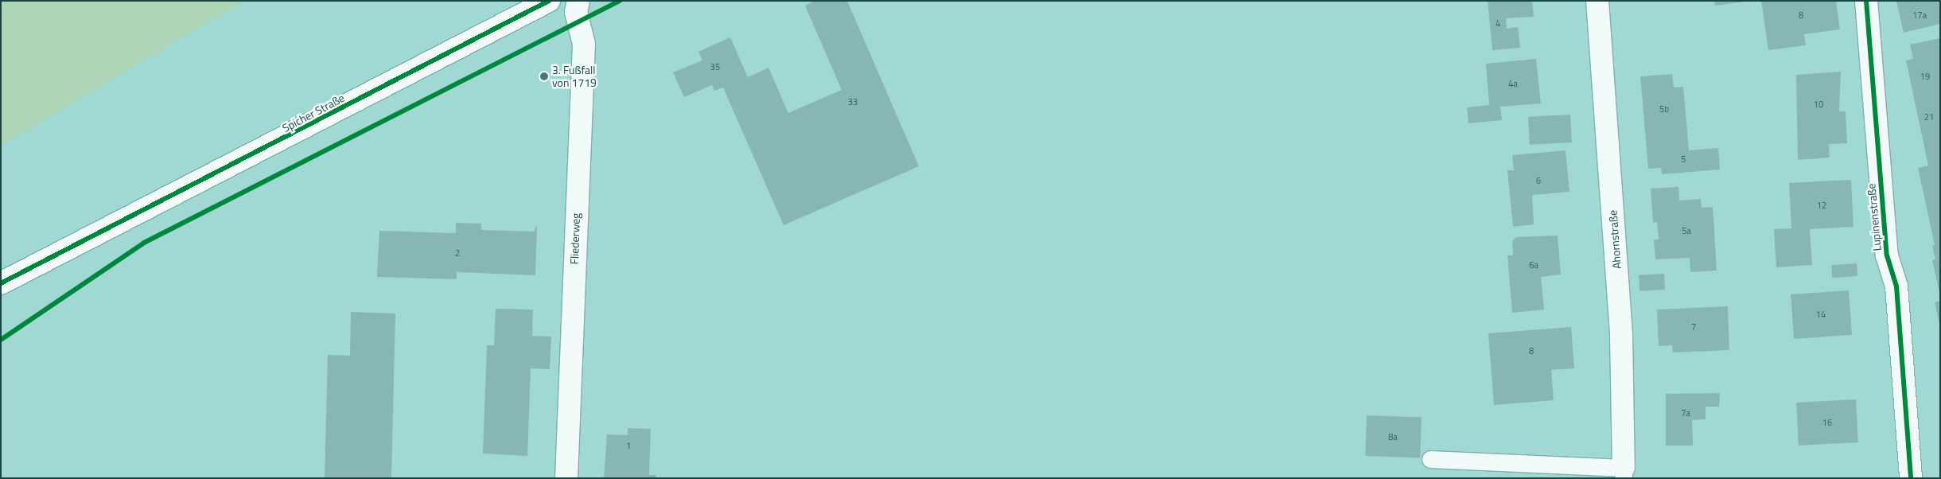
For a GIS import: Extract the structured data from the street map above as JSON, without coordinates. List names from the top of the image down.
{
  "streets": {
    "street": [
      "Spicher Straße",
      "Lupinenstraße",
      "Fliederweg",
      "Ahornstraße"
    ]
  },
  "places": ["3. Fußfall von 1719"],
  "house_numbers": [
    "8",
    "17a",
    "4",
    "35",
    "19",
    "4a",
    "33",
    "10",
    "5b",
    "21",
    "5",
    "6",
    "12",
    "5a",
    "2",
    "6a",
    "14",
    "7",
    "8",
    "7a",
    "16",
    "8a",
    "1"
  ]
}
